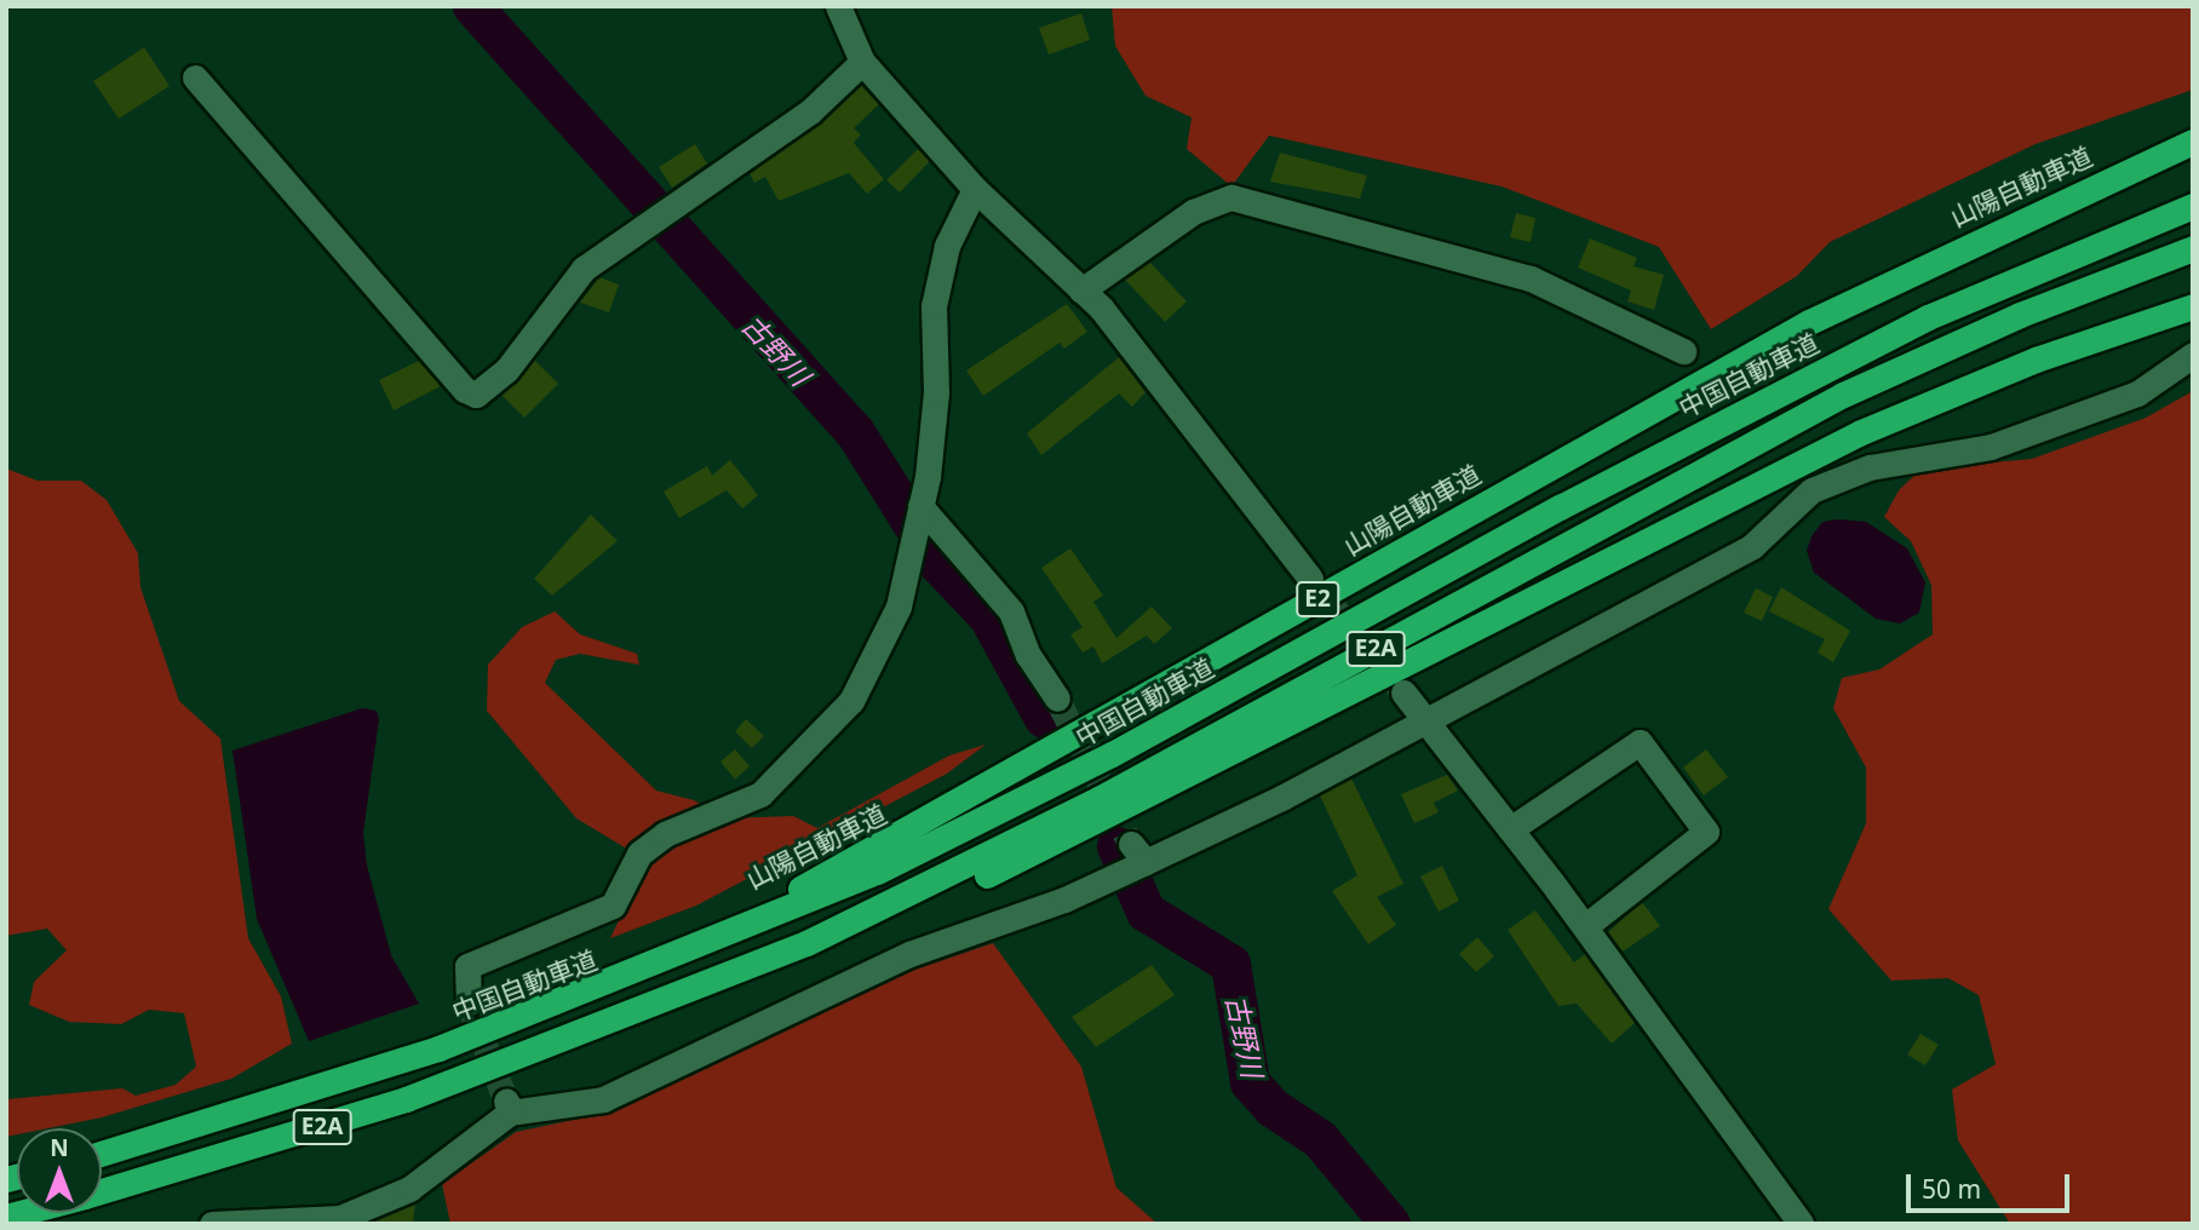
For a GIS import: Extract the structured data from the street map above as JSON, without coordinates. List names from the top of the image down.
{
  "streets": {
    "highway": [
      "山陽自動車道",
      "中国自動車道",
      "E2",
      "E2A"
    ]
  },
  "crossings": [
    ["山陽自動車道", "中国自動車道"]
  ],
  "water": ["古野川"],
  "scale_bar": "50 m",
  "north": "top"
}
